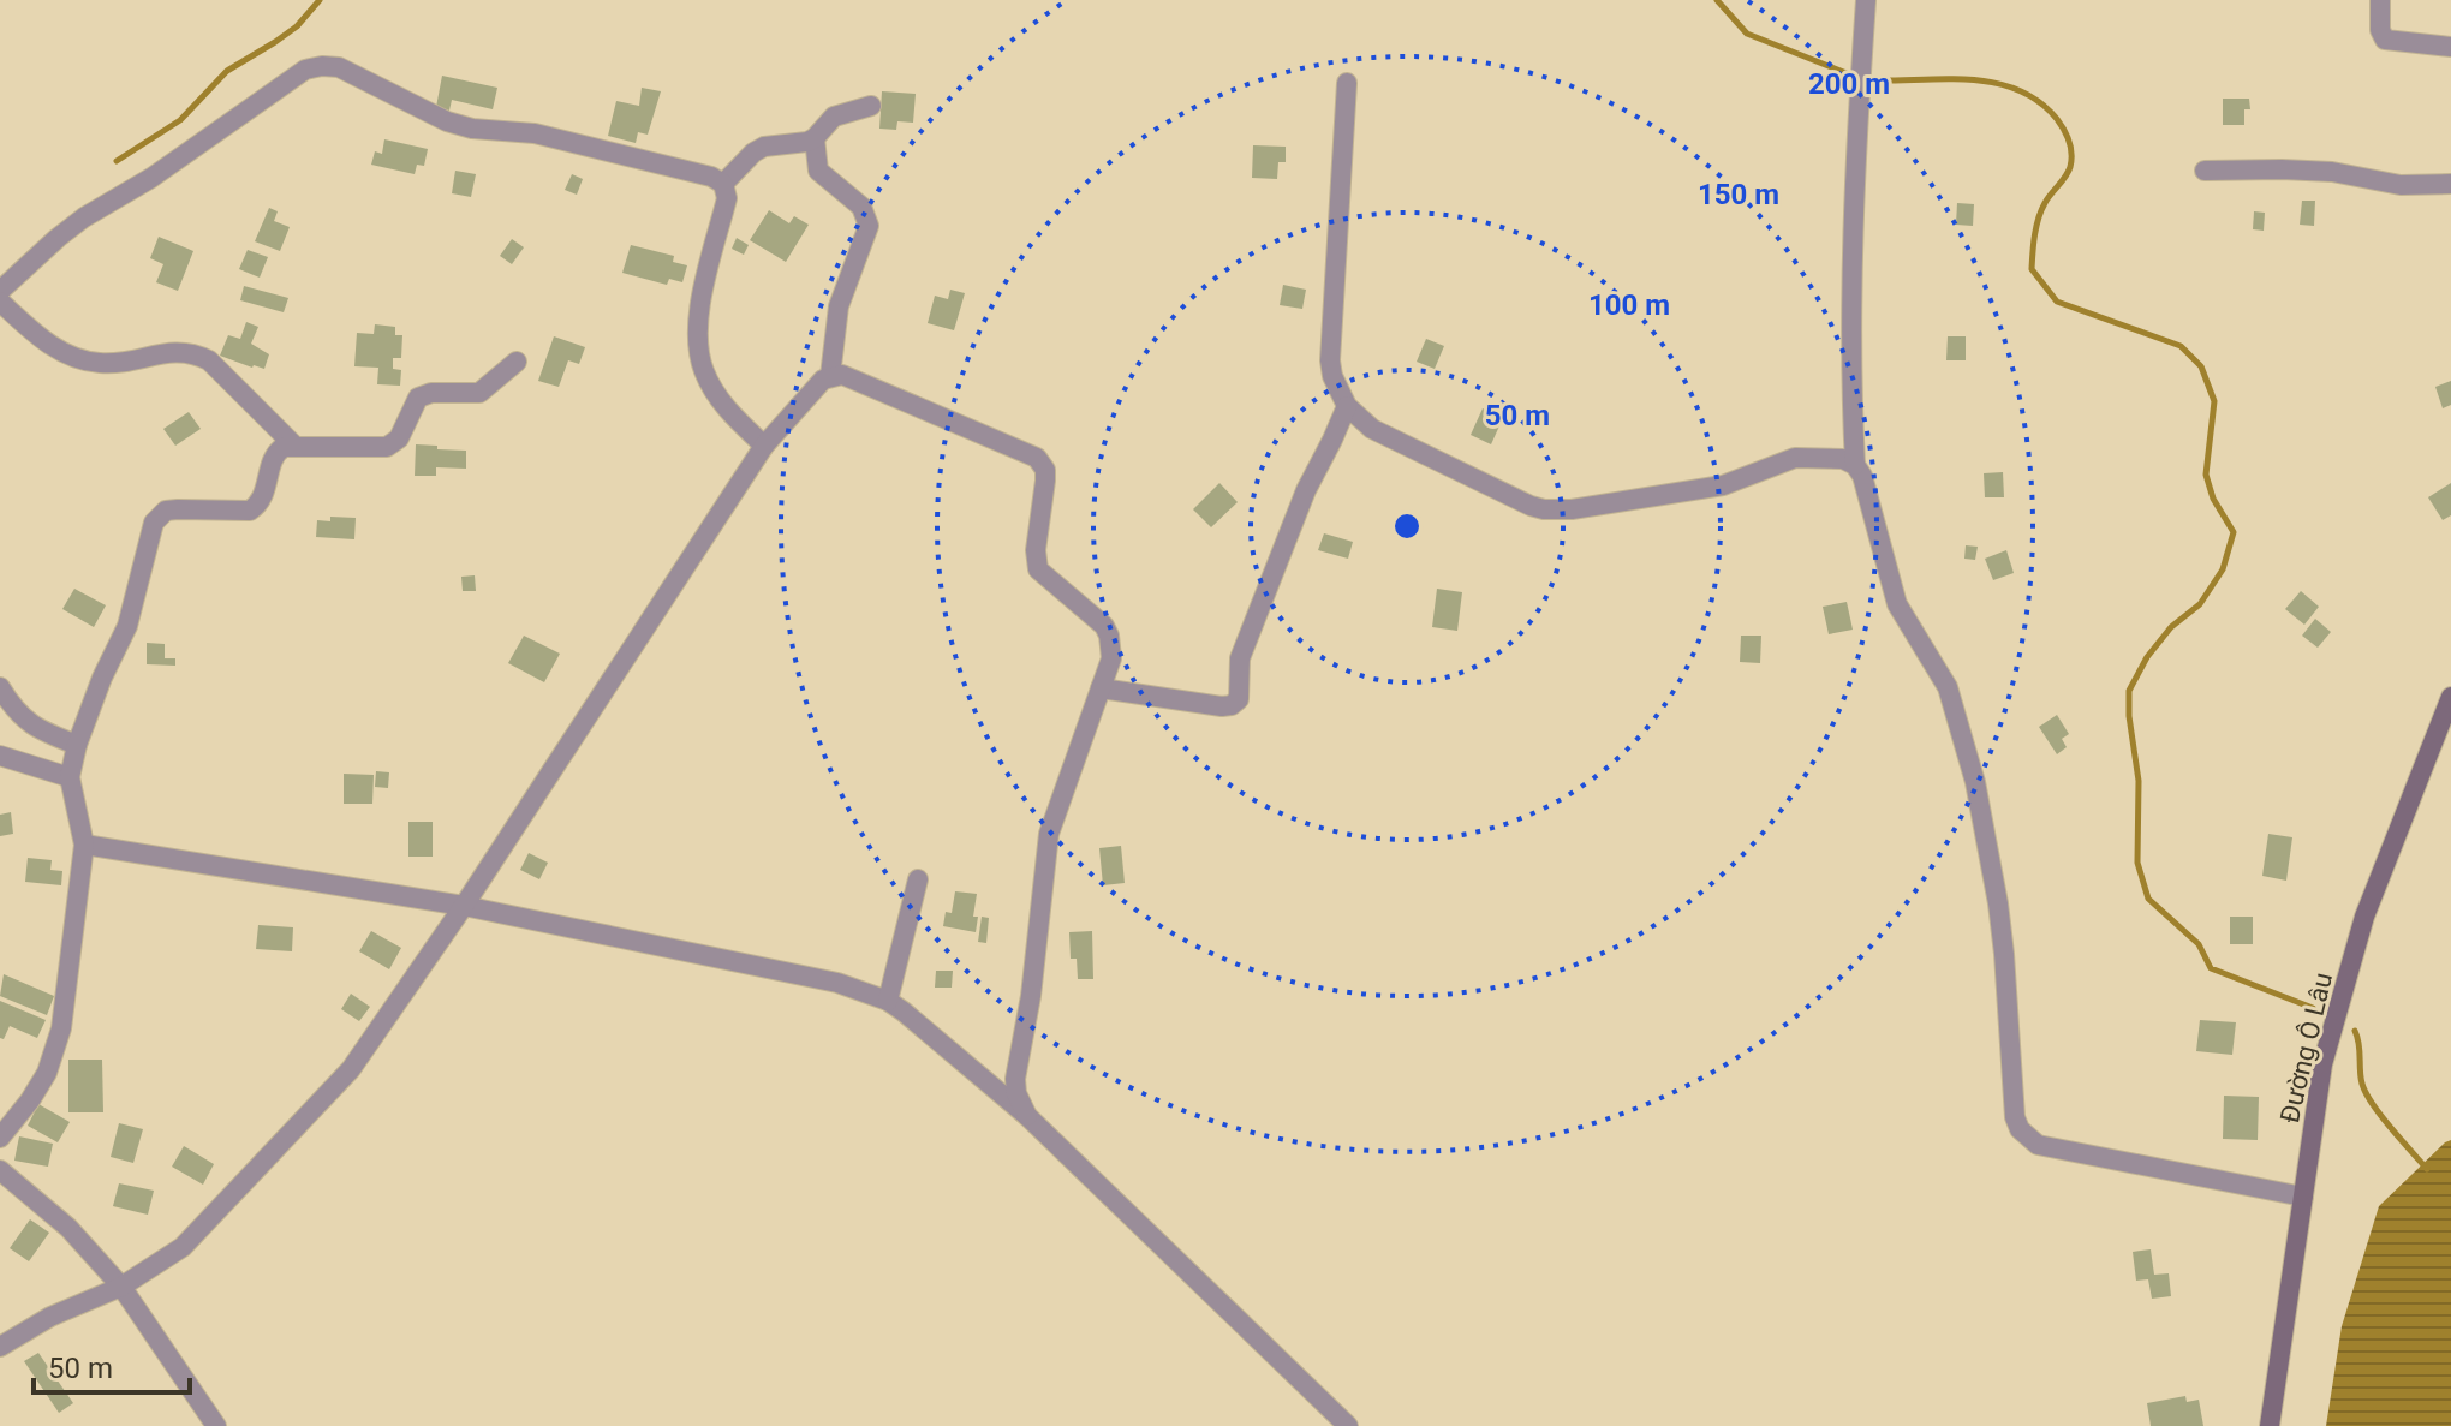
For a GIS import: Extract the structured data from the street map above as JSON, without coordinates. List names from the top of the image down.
{
  "streets": {
    "main road": ["Đường Ô Lâu"]
  },
  "scale_bar": "50 m",
  "rings": [
    "200 m",
    "150 m",
    "100 m",
    "50 m"
  ]
}
